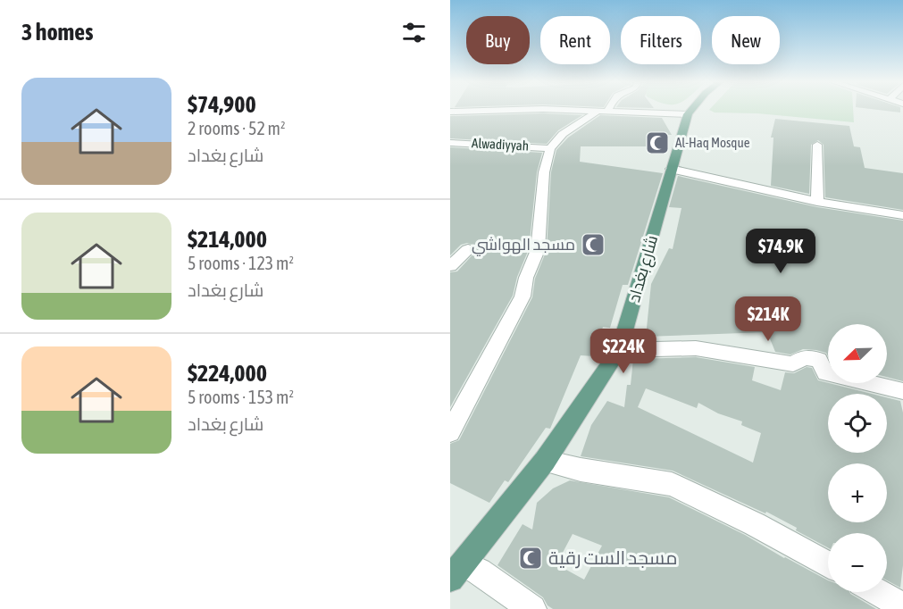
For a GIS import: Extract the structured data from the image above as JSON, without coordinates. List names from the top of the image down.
{
  "streets": {
    "main road": ["شارع بغداد"],
    "street": ["Alwadiyyah"]
  },
  "places": {
    "mosque": ["Al-Haq Mosque", "مسجد الهواشي", "مسجد الست رقية"]
  },
  "north": "bottom left",
  "page": {
    "heading": "3 homes",
    "chip": [
      "Buy",
      "Rent",
      "Filters",
      "New"
    ],
    "list": [
      {
        "name": "$74,900",
        "note": "2 rooms · 52 m² · شارع بغداد"
      },
      {
        "name": "$214,000",
        "note": "5 rooms · 123 m² · شارع بغداد"
      },
      {
        "name": "$224,000",
        "note": "5 rooms · 153 m² · شارع بغداد"
      }
    ],
    "price": ["$74.9K", "$214K", "$224K"],
    "map_buttons": ["+", "−"]
  }
}
